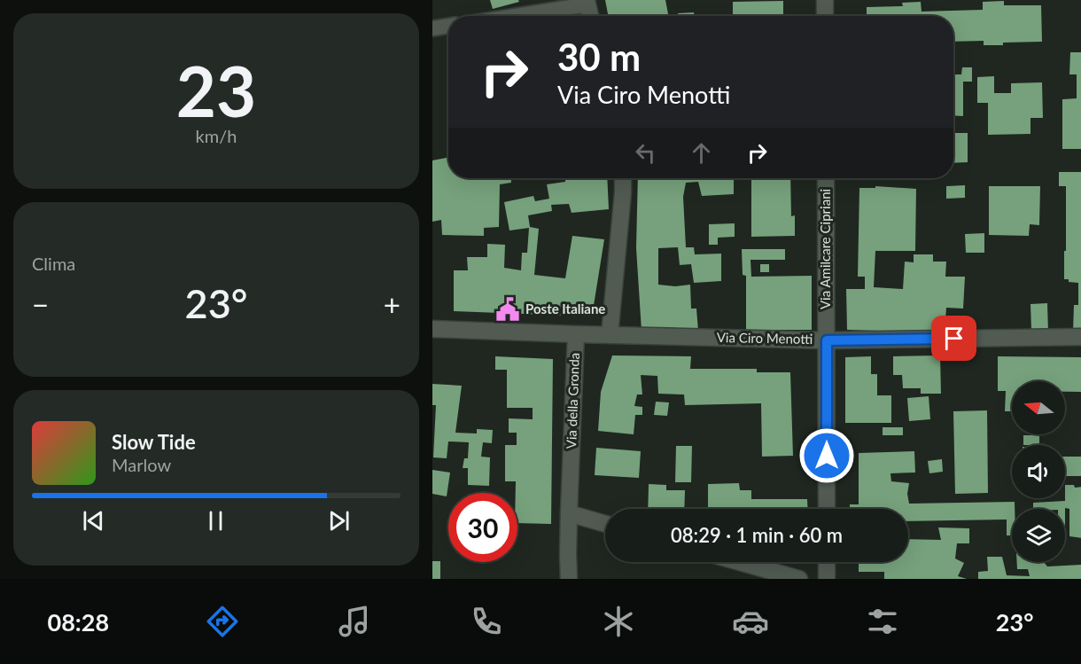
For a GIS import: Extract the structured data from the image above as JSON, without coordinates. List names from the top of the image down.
{
  "streets": {
    "street": ["Via Amilcare Cipriani", "Via Ciro Menotti", "Via della Gronda"]
  },
  "crossings": [
    ["Via Amilcare Cipriani", "Via Ciro Menotti"],
    ["Via Ciro Menotti", "Via della Gronda"]
  ],
  "places": {
    "public building": ["Poste Italiane"]
  },
  "north": "left",
  "page": {
    "tile": [
      ["23", "km/h"],
      "Clima"
    ],
    "turn": ["30 m", "Via Ciro Menotti"],
    "heat": ["−", "23°", "+"],
    "song": ["Slow Tide", "Marlow"],
    "limit": "30",
    "trip": "08:29 · 1 min · 60 m",
    "tabs": ["08:28", "23°"]
  }
}
